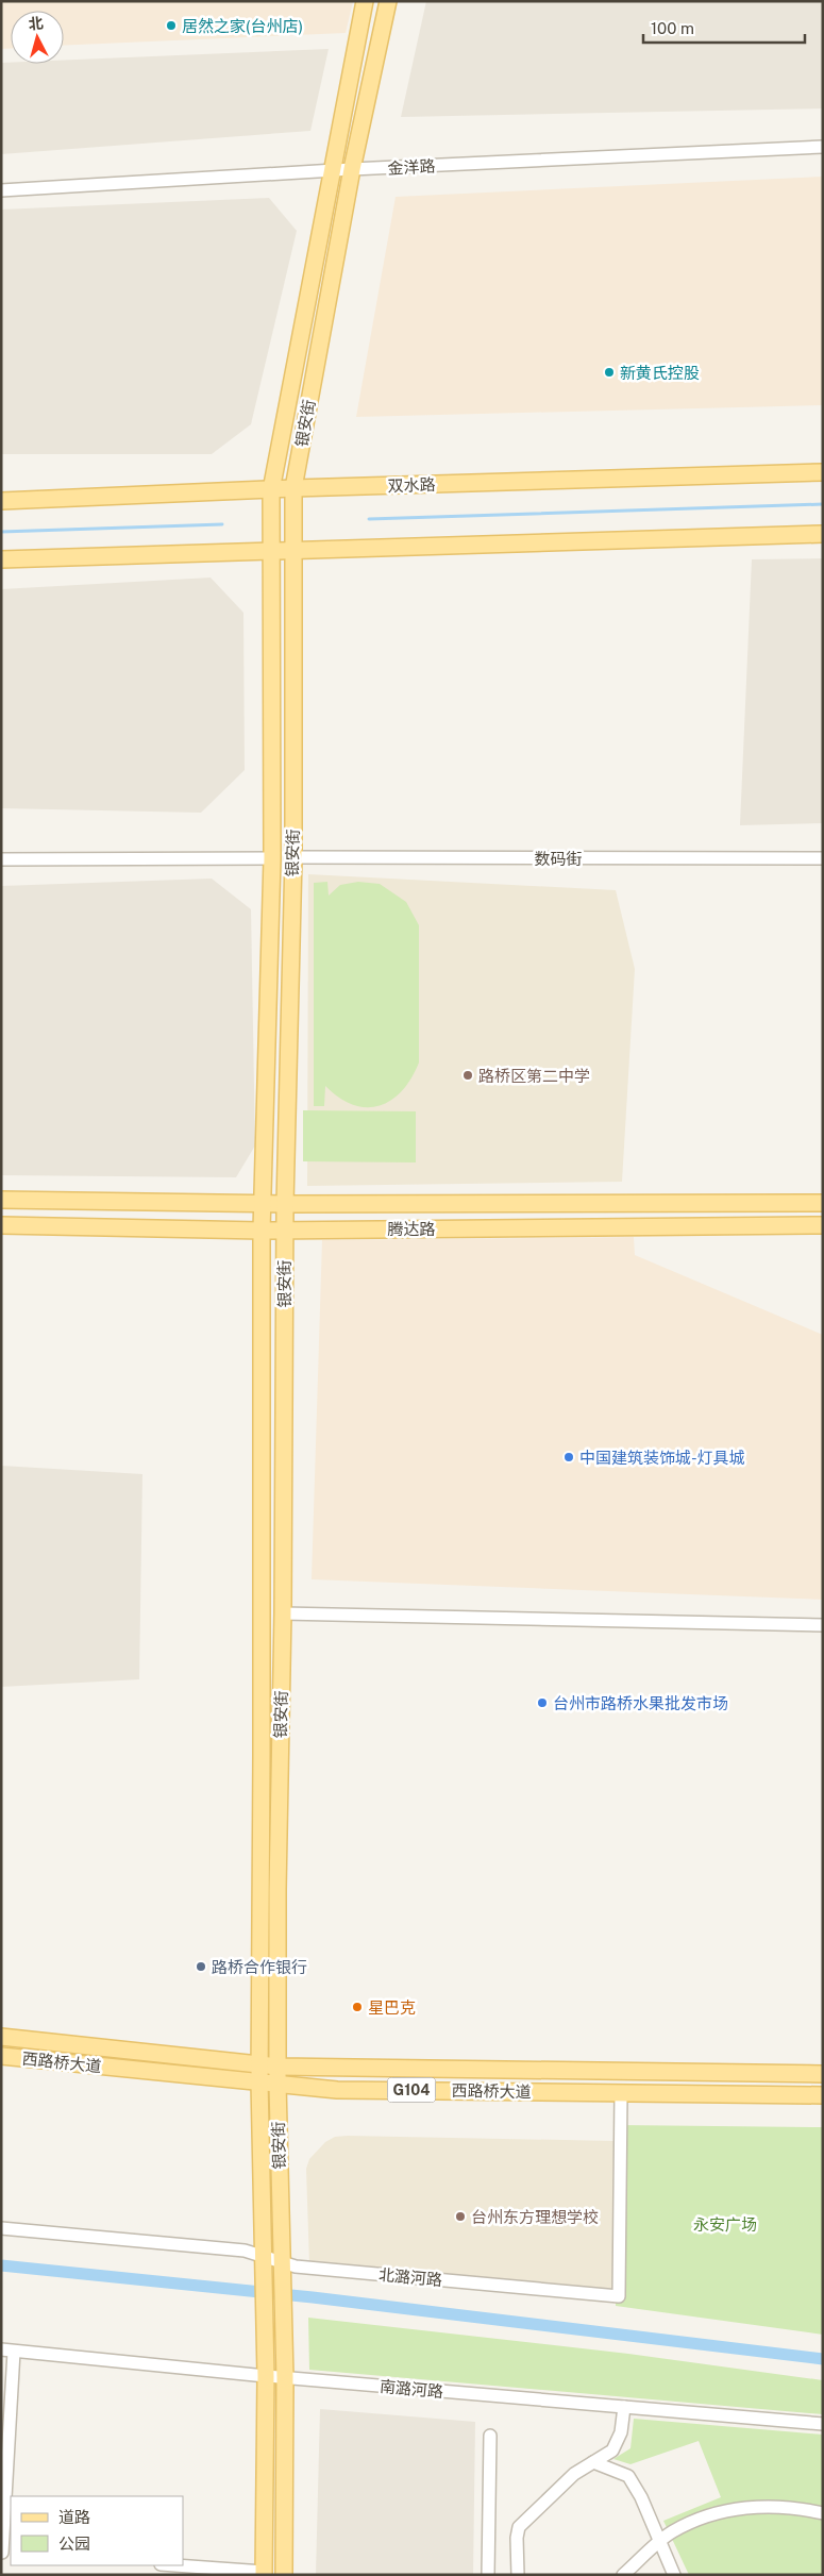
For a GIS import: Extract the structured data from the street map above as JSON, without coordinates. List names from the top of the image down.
{
  "streets": {
    "main road": [
      "银安街",
      "双水路",
      "腾达路",
      "西路桥大道",
      "G104"
    ],
    "street": [
      "金洋路",
      "数码街",
      "北潞河路",
      "南潞河路"
    ]
  },
  "crossings": [
    ["金洋路", "银安街"],
    ["银安街", "双水路"],
    ["银安街", "数码街"],
    ["银安街", "腾达路"],
    ["银安街", "西路桥大道"],
    ["银安街", "北潞河路"],
    ["银安街", "南潞河路"],
    ["西路桥大道", "北潞河路"]
  ],
  "parks": ["永安广场"],
  "places": [
    "居然之家(台州店)",
    "新黄氏控股",
    "路桥区第二中学",
    "中国建筑装饰城-灯具城",
    "台州市路桥水果批发市场",
    "路桥合作银行",
    "星巴克",
    "台州东方理想学校"
  ],
  "legend": ["道路", "公园"],
  "scale_bar": "100 m",
  "north": "top"
}
